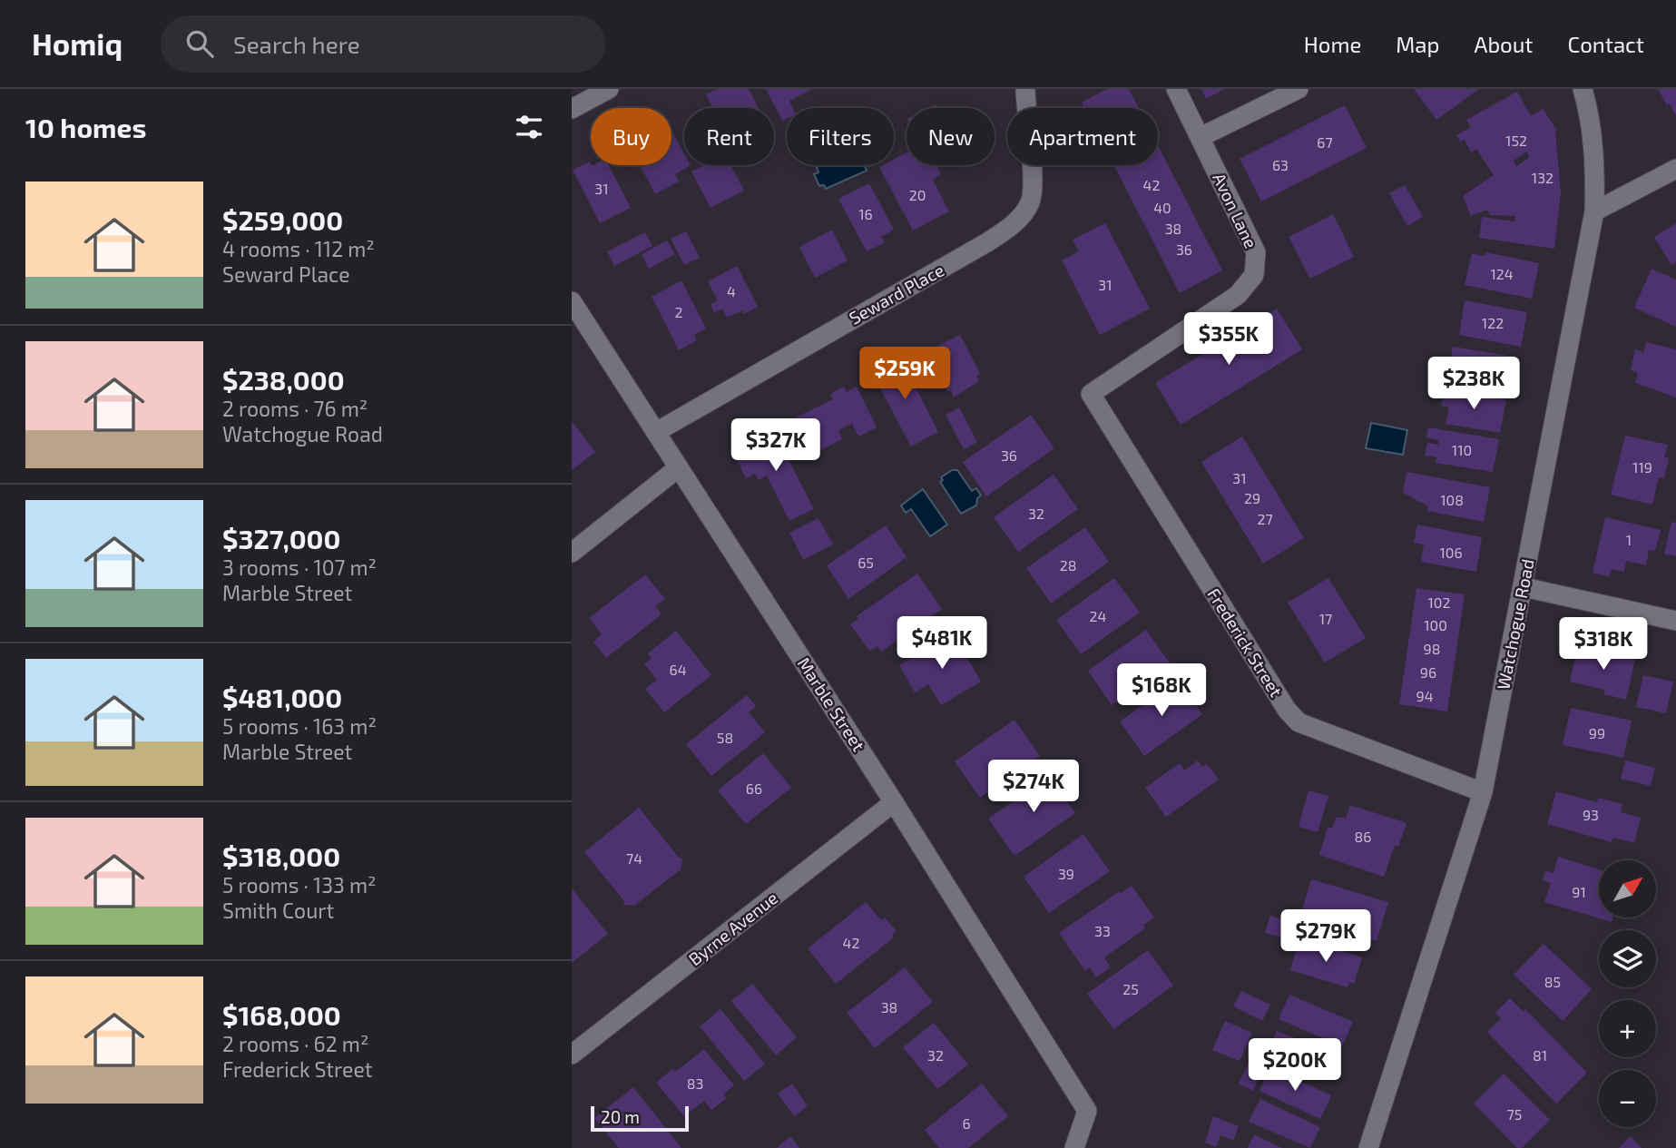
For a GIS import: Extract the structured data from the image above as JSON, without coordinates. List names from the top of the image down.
{
  "streets": {
    "street": [
      "Avon Lane",
      "Seward Place",
      "Watchogue Road",
      "Frederick Street",
      "Marble Street",
      "Byrne Avenue"
    ]
  },
  "crossings": [
    ["Avon Lane", "Frederick Street"],
    ["Seward Place", "Marble Street"],
    ["Watchogue Road", "Frederick Street"],
    ["Marble Street", "Byrne Avenue"]
  ],
  "house_numbers": [
    "152",
    "67",
    "63",
    "132",
    "42",
    "31",
    "20",
    "40",
    "16",
    "38",
    "36",
    "124",
    "31",
    "4",
    "2",
    "122",
    "110",
    "36",
    "119",
    "31",
    "29",
    "108",
    "32",
    "27",
    "1",
    "106",
    "65",
    "28",
    "102",
    "24",
    "17",
    "100",
    "98",
    "64",
    "96",
    "94",
    "99",
    "58",
    "66",
    "93",
    "86",
    "74",
    "39",
    "91",
    "33",
    "42",
    "85",
    "25",
    "38",
    "32",
    "81",
    "83",
    "75",
    "6"
  ],
  "scale_bar": "20 m",
  "north": "top right",
  "page": {
    "header": "Homiq",
    "search": "Search here",
    "nav": [
      "Home",
      "Map",
      "About",
      "Contact"
    ],
    "heading": "10 homes",
    "chip": [
      "Buy",
      "Rent",
      "Filters",
      "New",
      "Apartment"
    ],
    "list": [
      {
        "name": "$259,000",
        "note": "4 rooms · 112 m² · Seward Place"
      },
      {
        "name": "$238,000",
        "note": "2 rooms · 76 m² · Watchogue Road"
      },
      {
        "name": "$327,000",
        "note": "3 rooms · 107 m² · Marble Street"
      },
      {
        "name": "$481,000",
        "note": "5 rooms · 163 m² · Marble Street"
      },
      {
        "name": "$318,000",
        "note": "5 rooms · 133 m² · Smith Court"
      },
      {
        "name": "$168,000",
        "note": "2 rooms · 62 m² · Frederick Street"
      }
    ],
    "price": [
      "$355K",
      "$259K",
      "$238K",
      "$327K",
      "$481K",
      "$318K",
      "$168K",
      "$274K",
      "$279K",
      "$200K"
    ],
    "map_buttons": ["+", "−"],
    "scale": "20 m"
  }
}
